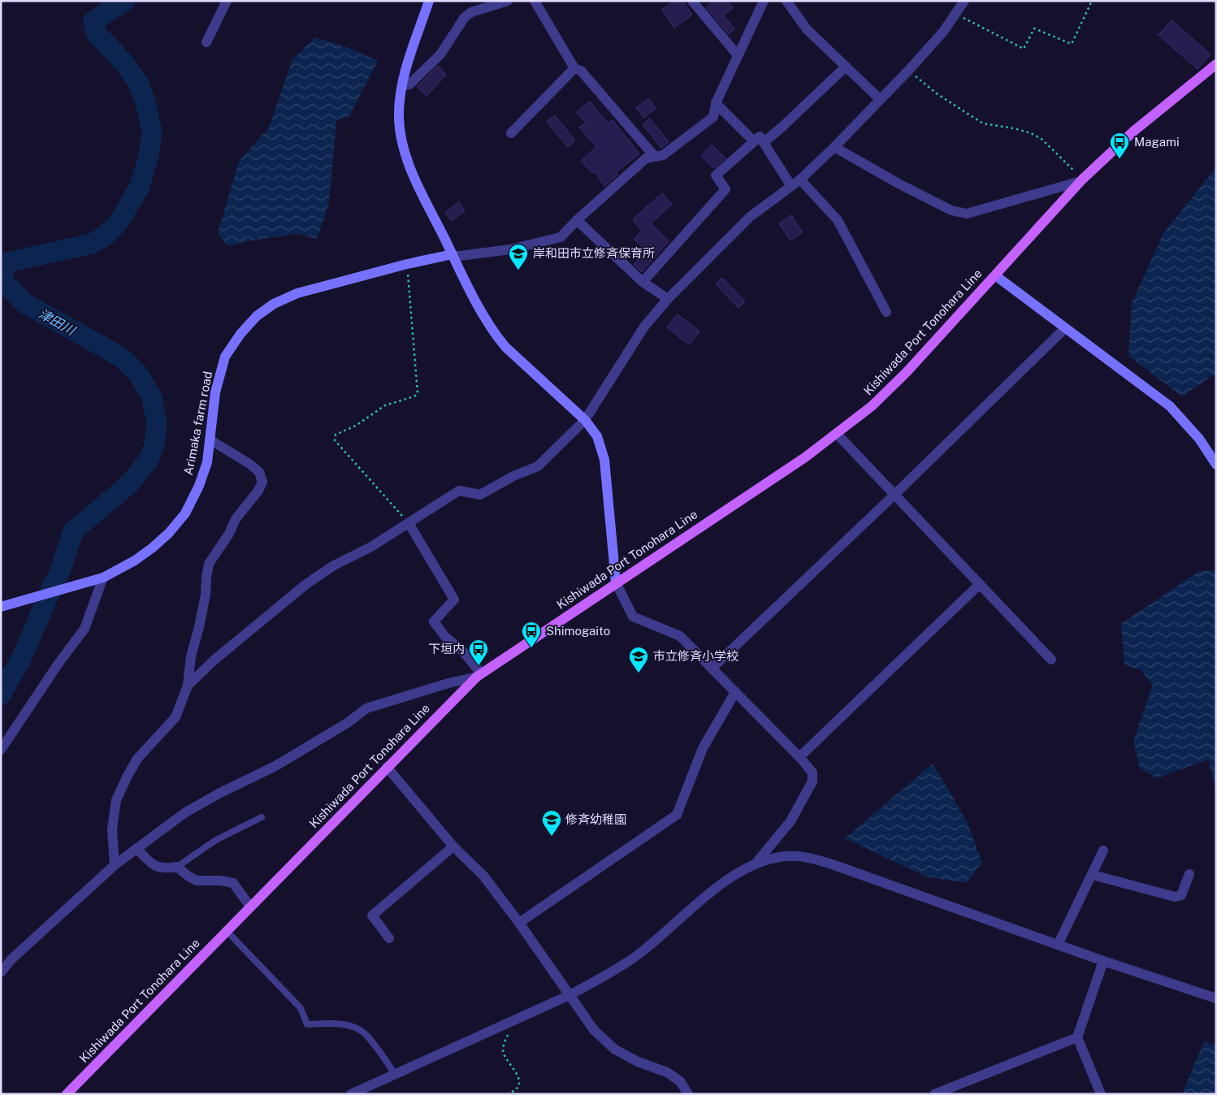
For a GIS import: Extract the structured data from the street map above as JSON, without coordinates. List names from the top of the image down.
{
  "streets": {
    "main road": ["Kishiwada Port Tonohara Line"],
    "street": ["Arimaka farm road"]
  },
  "water": ["津田川"],
  "places": {
    "bus stop": ["Magami", "Shimogaito", "下垣内"],
    "school or university": ["岸和田市立修斉保育所", "市立修斉小学校", "修斉幼稚園"]
  }
}
